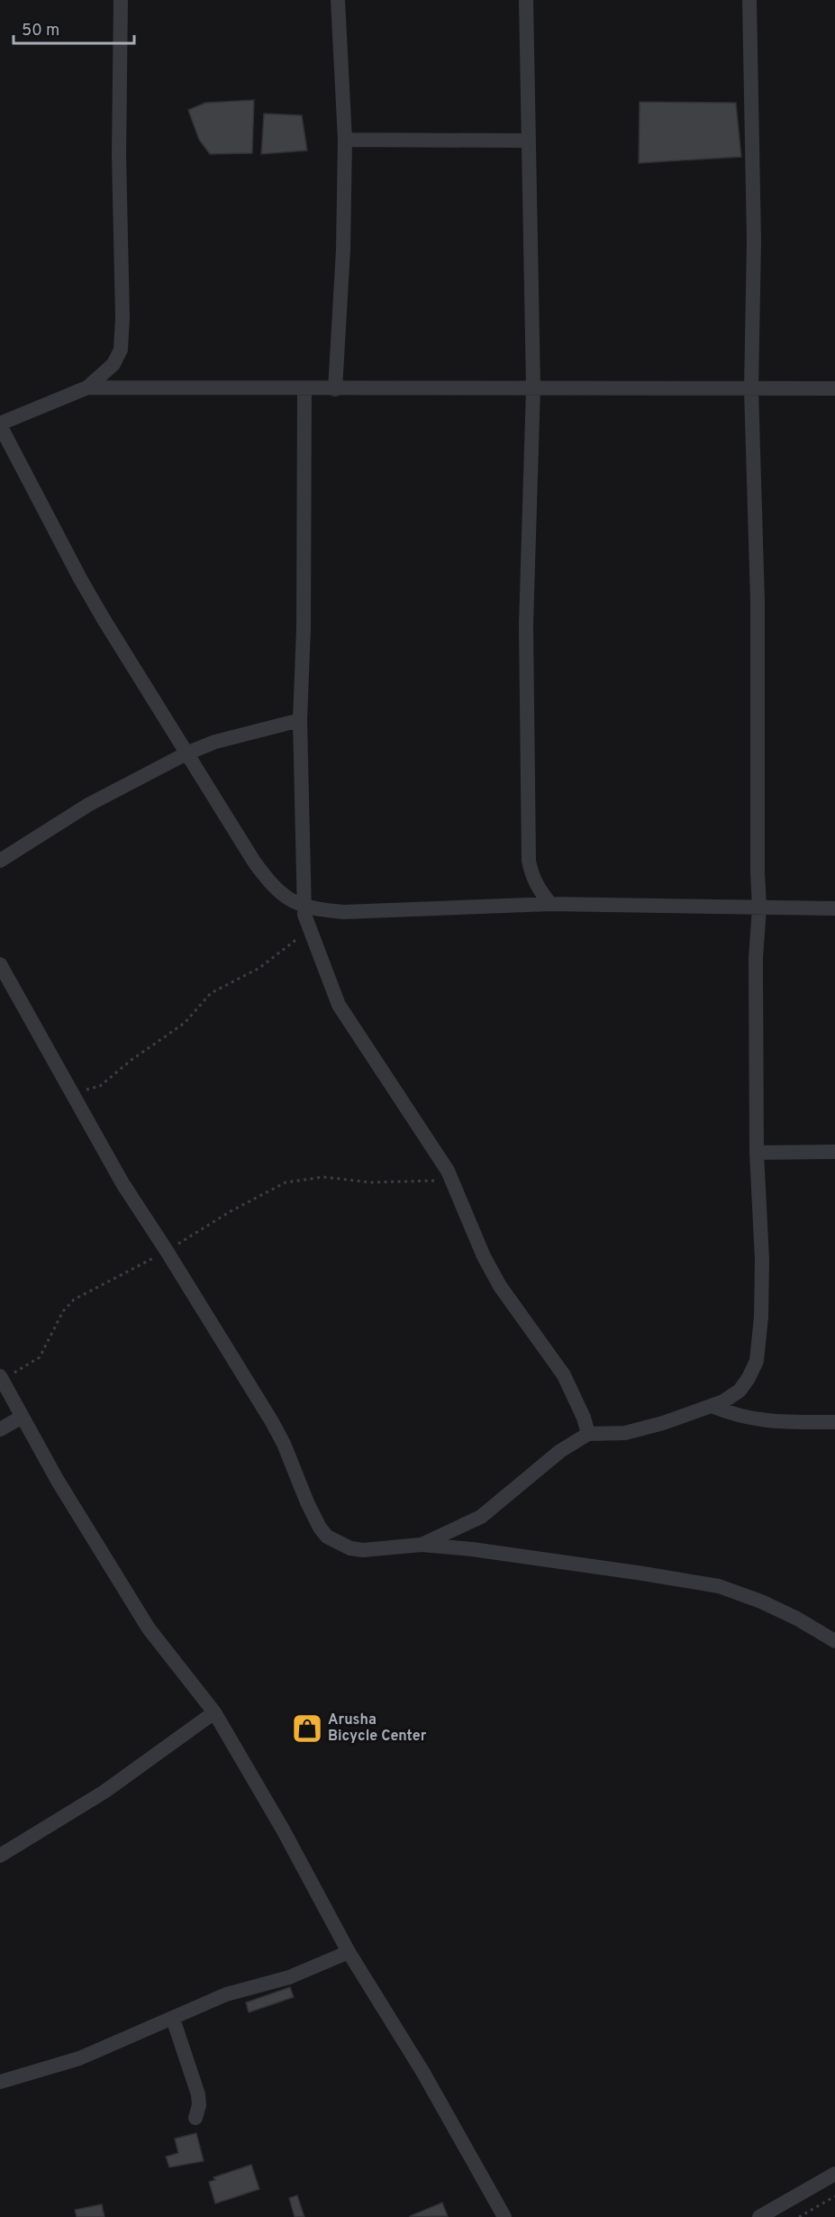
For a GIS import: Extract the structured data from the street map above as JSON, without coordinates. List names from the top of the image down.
{
  "places": {
    "shop": ["Arusha Bicycle Center"]
  },
  "scale_bar": "50 m"
}
